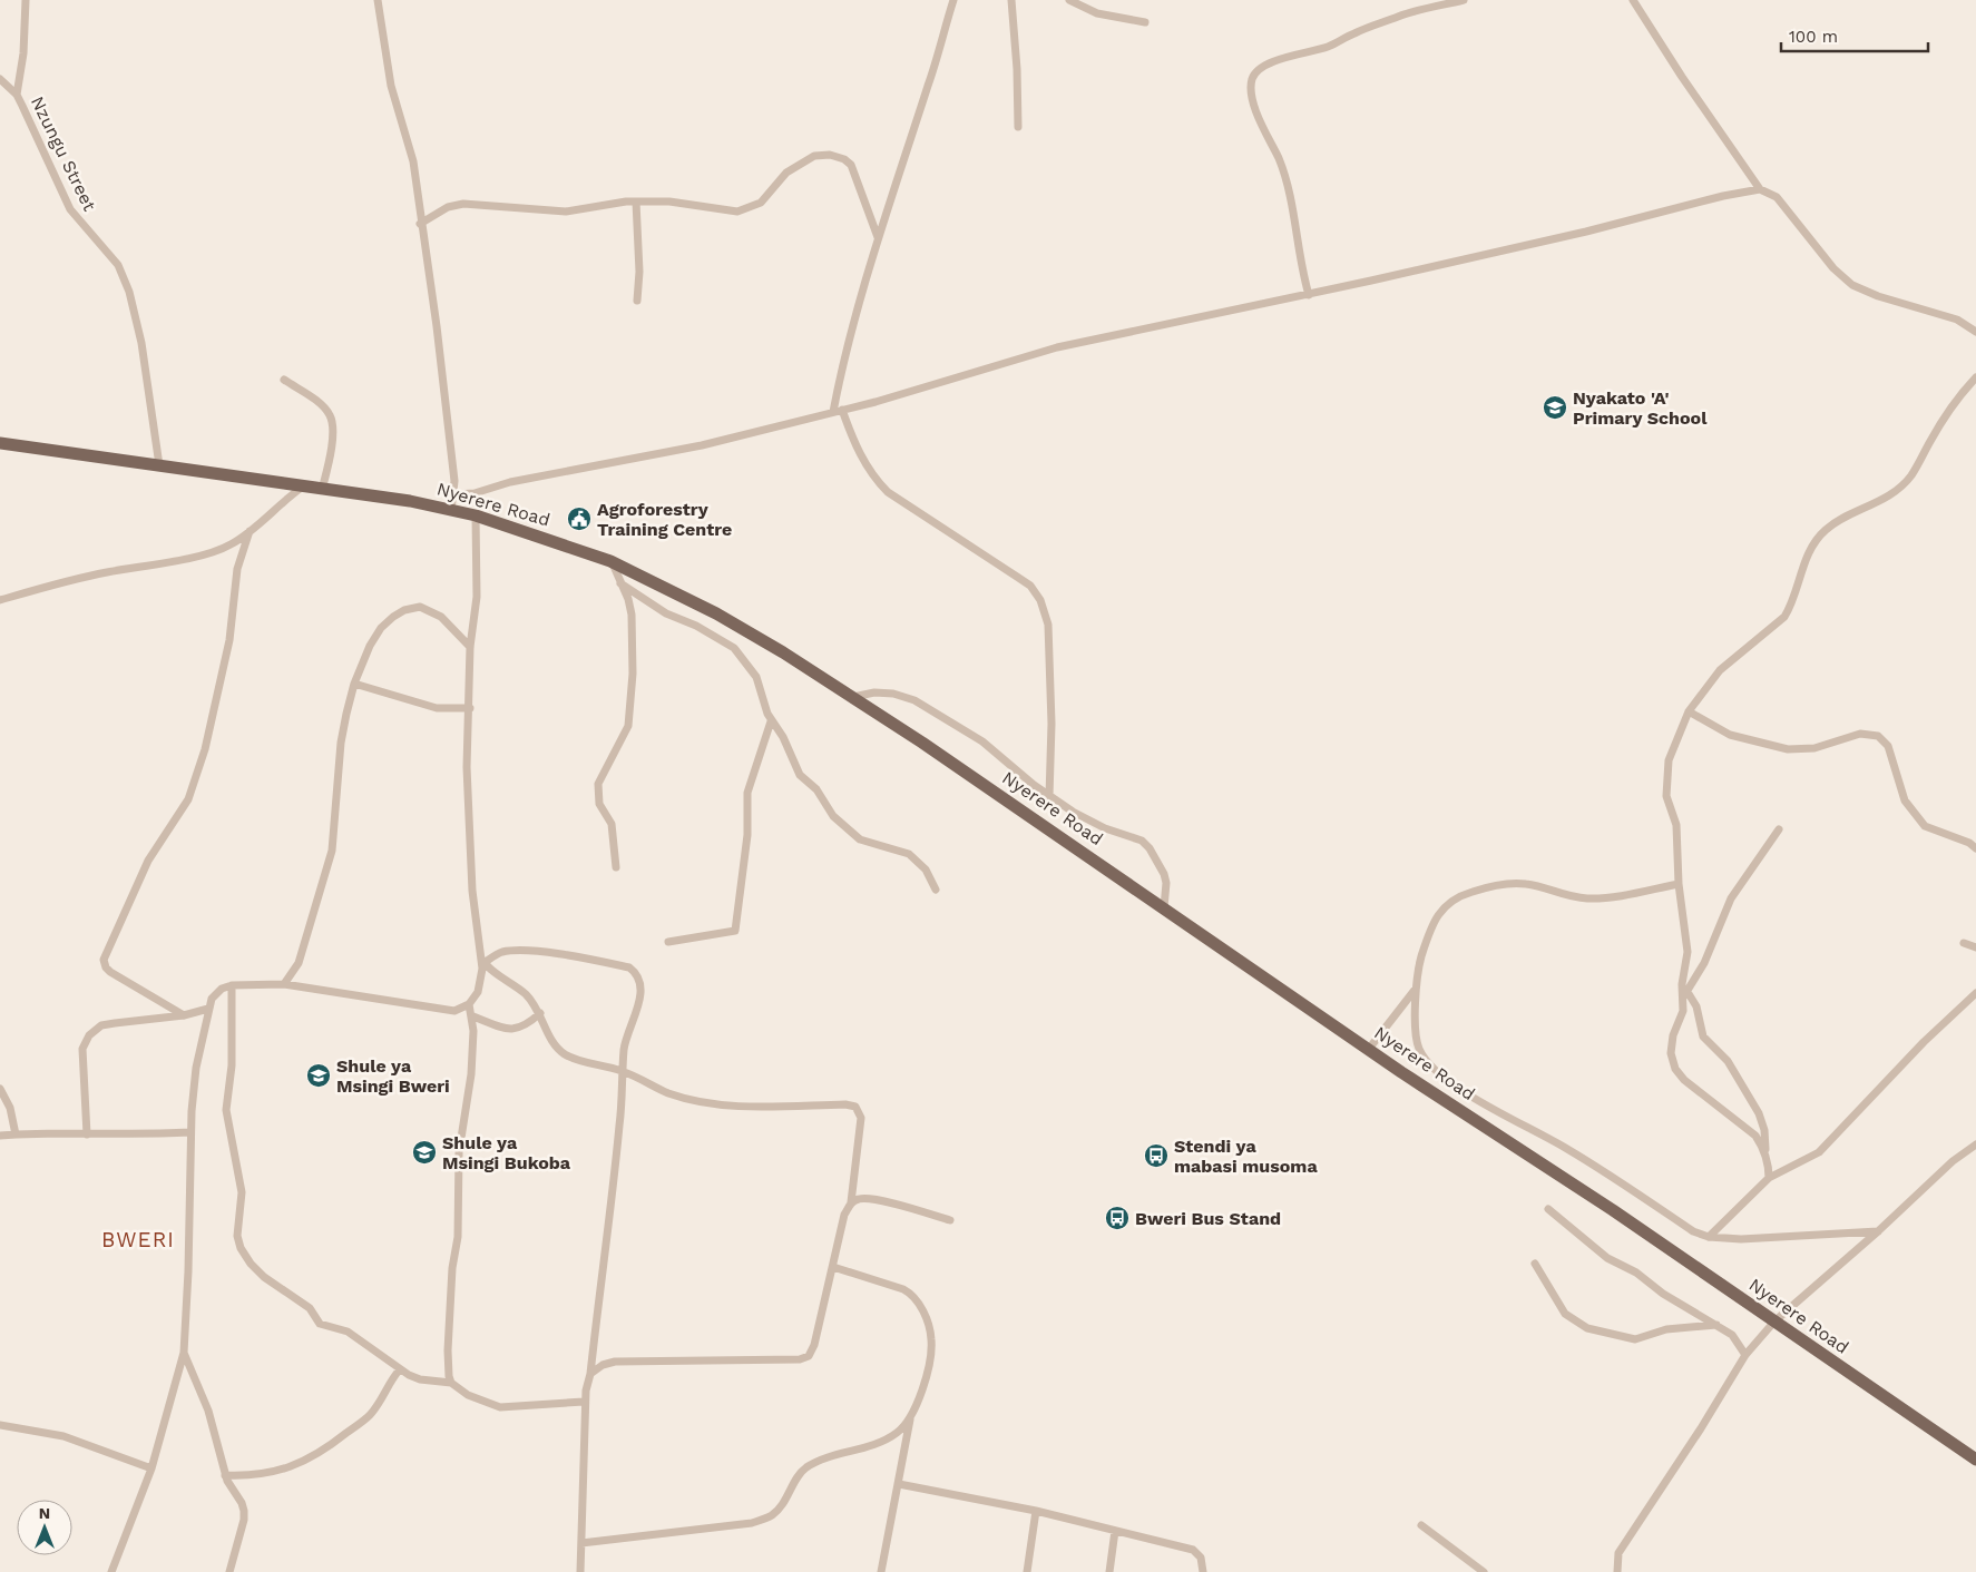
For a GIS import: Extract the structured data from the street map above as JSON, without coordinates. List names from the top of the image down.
{
  "streets": {
    "main road": ["Nyerere Road"],
    "street": ["Nzungu Street"]
  },
  "crossings": [
    ["Nzungu Street", "Nyerere Road"]
  ],
  "districts": ["BWERI"],
  "places": {
    "school or university": ["Nyakato 'A' Primary School", "Shule ya Msingi Bweri", "Shule ya Msingi Bukoba"],
    "public building": ["Agroforestry Training Centre"],
    "bus stop": ["Stendi ya mabasi musoma", "Bweri Bus Stand"]
  },
  "scale_bar": "100 m",
  "north": "top"
}
